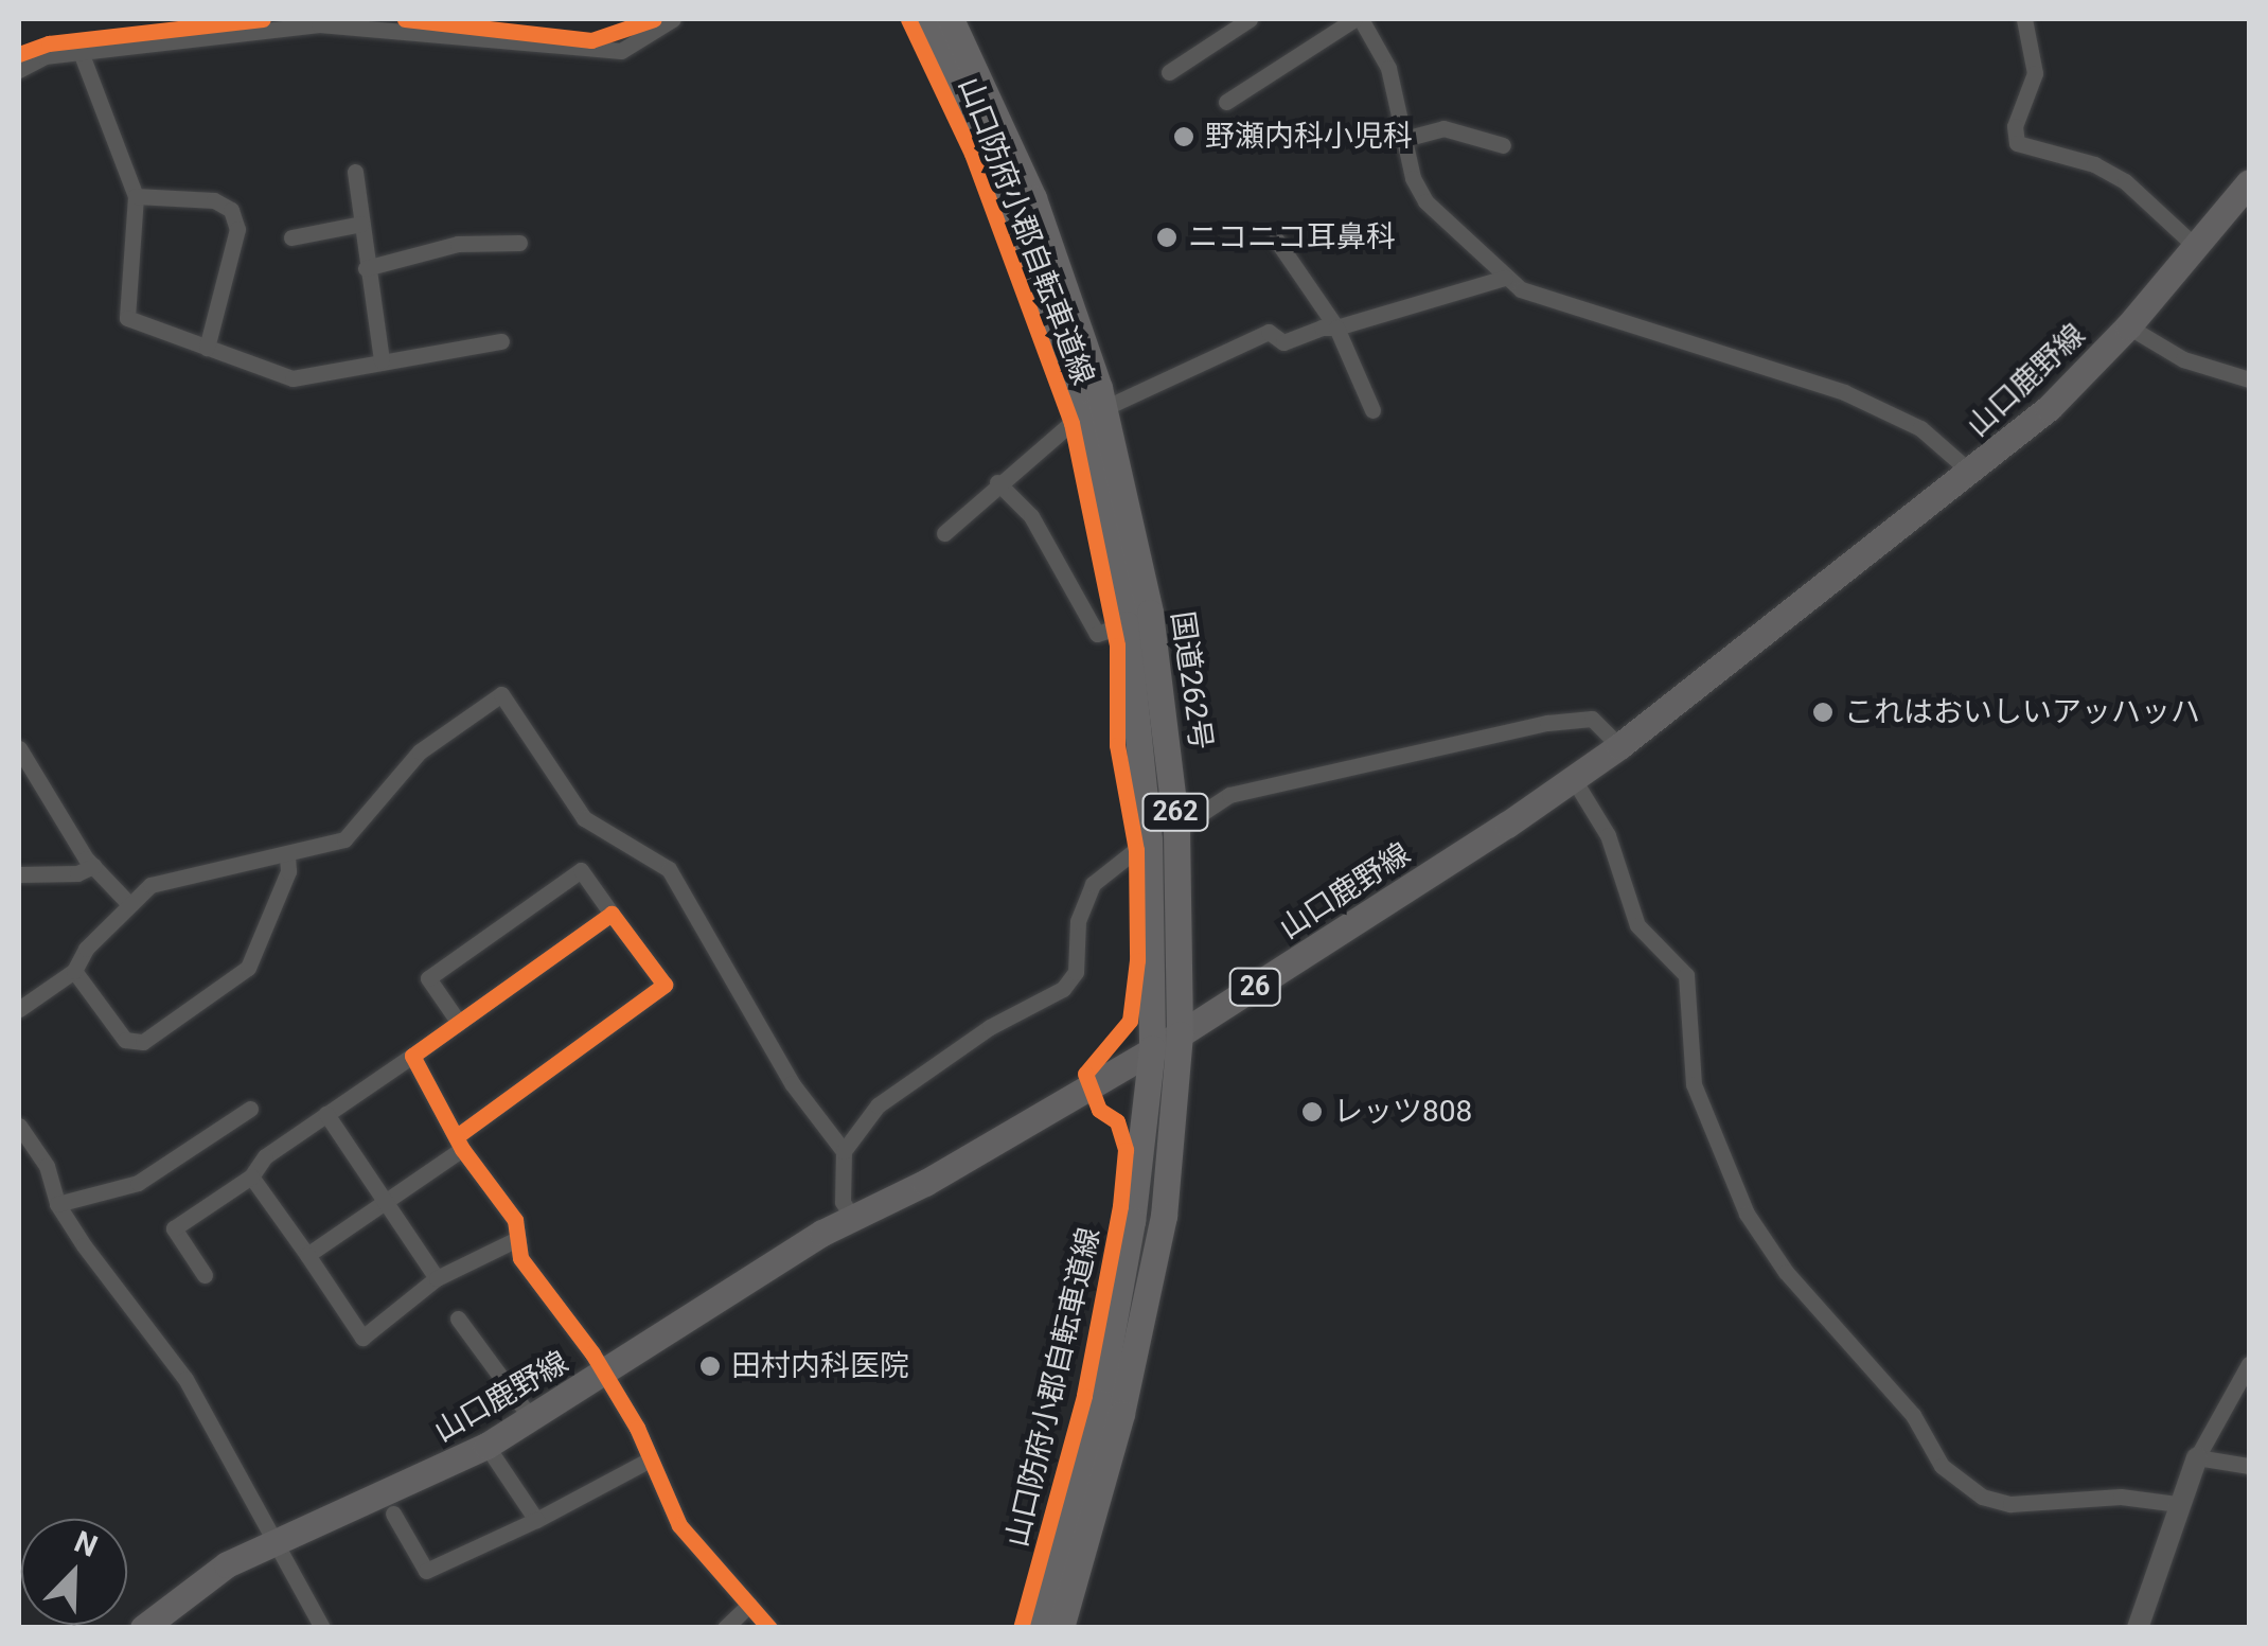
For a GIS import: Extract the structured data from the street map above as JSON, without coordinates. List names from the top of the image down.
{
  "streets": {
    "highway": ["国道262号", "262"],
    "main road": ["山口鹿野線", "26"],
    "cycle path": ["山口防府小郡自転車道線"]
  },
  "crossings": [
    ["山口鹿野線", "国道262号"]
  ],
  "places": [
    "野瀬内科小児科",
    "ニコニコ耳鼻科",
    "これはおいしいアッハッハ",
    "レッツ808",
    "田村内科医院"
  ],
  "north": "top right"
}
